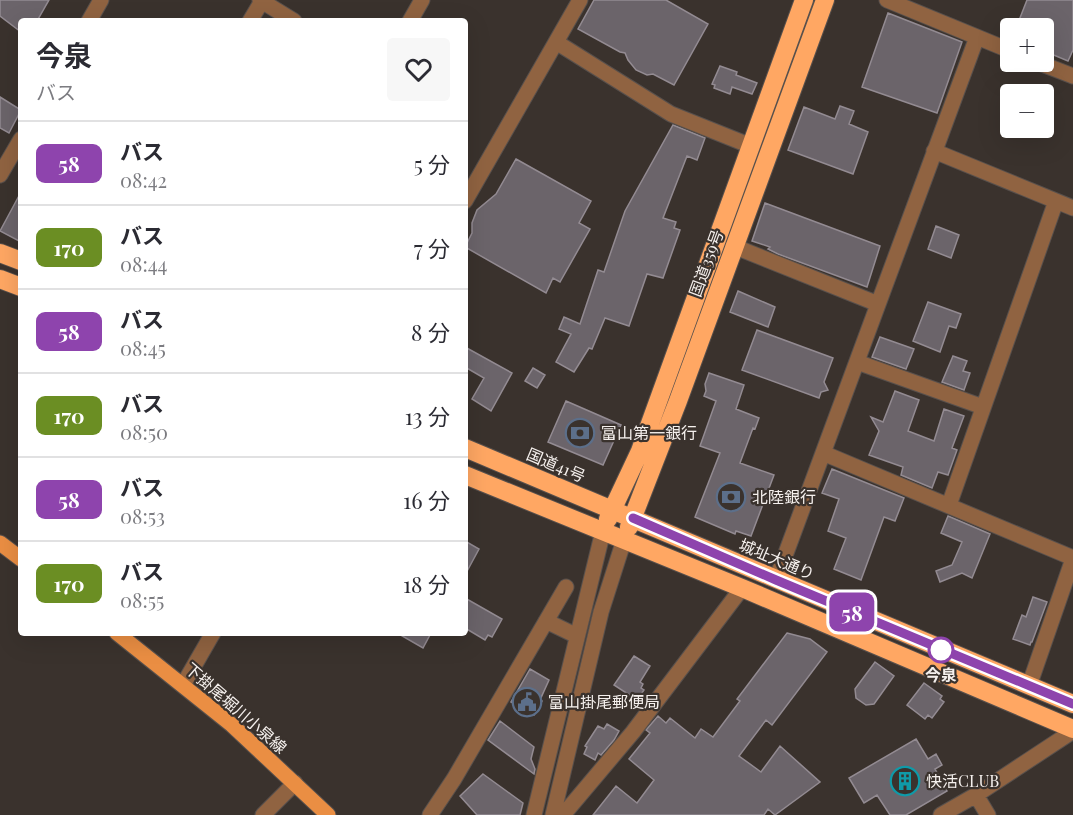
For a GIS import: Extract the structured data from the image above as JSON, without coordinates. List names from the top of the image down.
{
  "streets": {
    "highway": ["国道359号", "国道41号", "城址大通り"],
    "main road": ["下掛尾堀川小泉線"]
  },
  "crossings": [
    ["国道359号", "国道41号"],
    ["国道359号", "城址大通り"],
    ["国道41号", "城址大通り"]
  ],
  "places": {
    "bank": ["富山第一銀行", "北陸銀行"],
    "other": ["今泉"],
    "public building": ["富山掛尾郵便局"],
    "building": ["快活CLUB"]
  },
  "lines": ["bus line 58"],
  "page": {
    "on_map": "58",
    "map_buttons": ["+", "−"],
    "heading": ["今泉", "バス"],
    "list": [
      {
        "mark": "58",
        "name": "バス",
        "note": "08:42",
        "value": "5 分"
      },
      {
        "mark": "170",
        "name": "バス",
        "note": "08:44",
        "value": "7 分"
      },
      {
        "mark": "58",
        "name": "バス",
        "note": "08:45",
        "value": "8 分"
      },
      {
        "mark": "170",
        "name": "バス",
        "note": "08:50",
        "value": "13 分"
      },
      {
        "mark": "58",
        "name": "バス",
        "note": "08:53",
        "value": "16 分"
      },
      {
        "mark": "170",
        "name": "バス",
        "note": "08:55",
        "value": "18 分"
      }
    ]
  }
}
